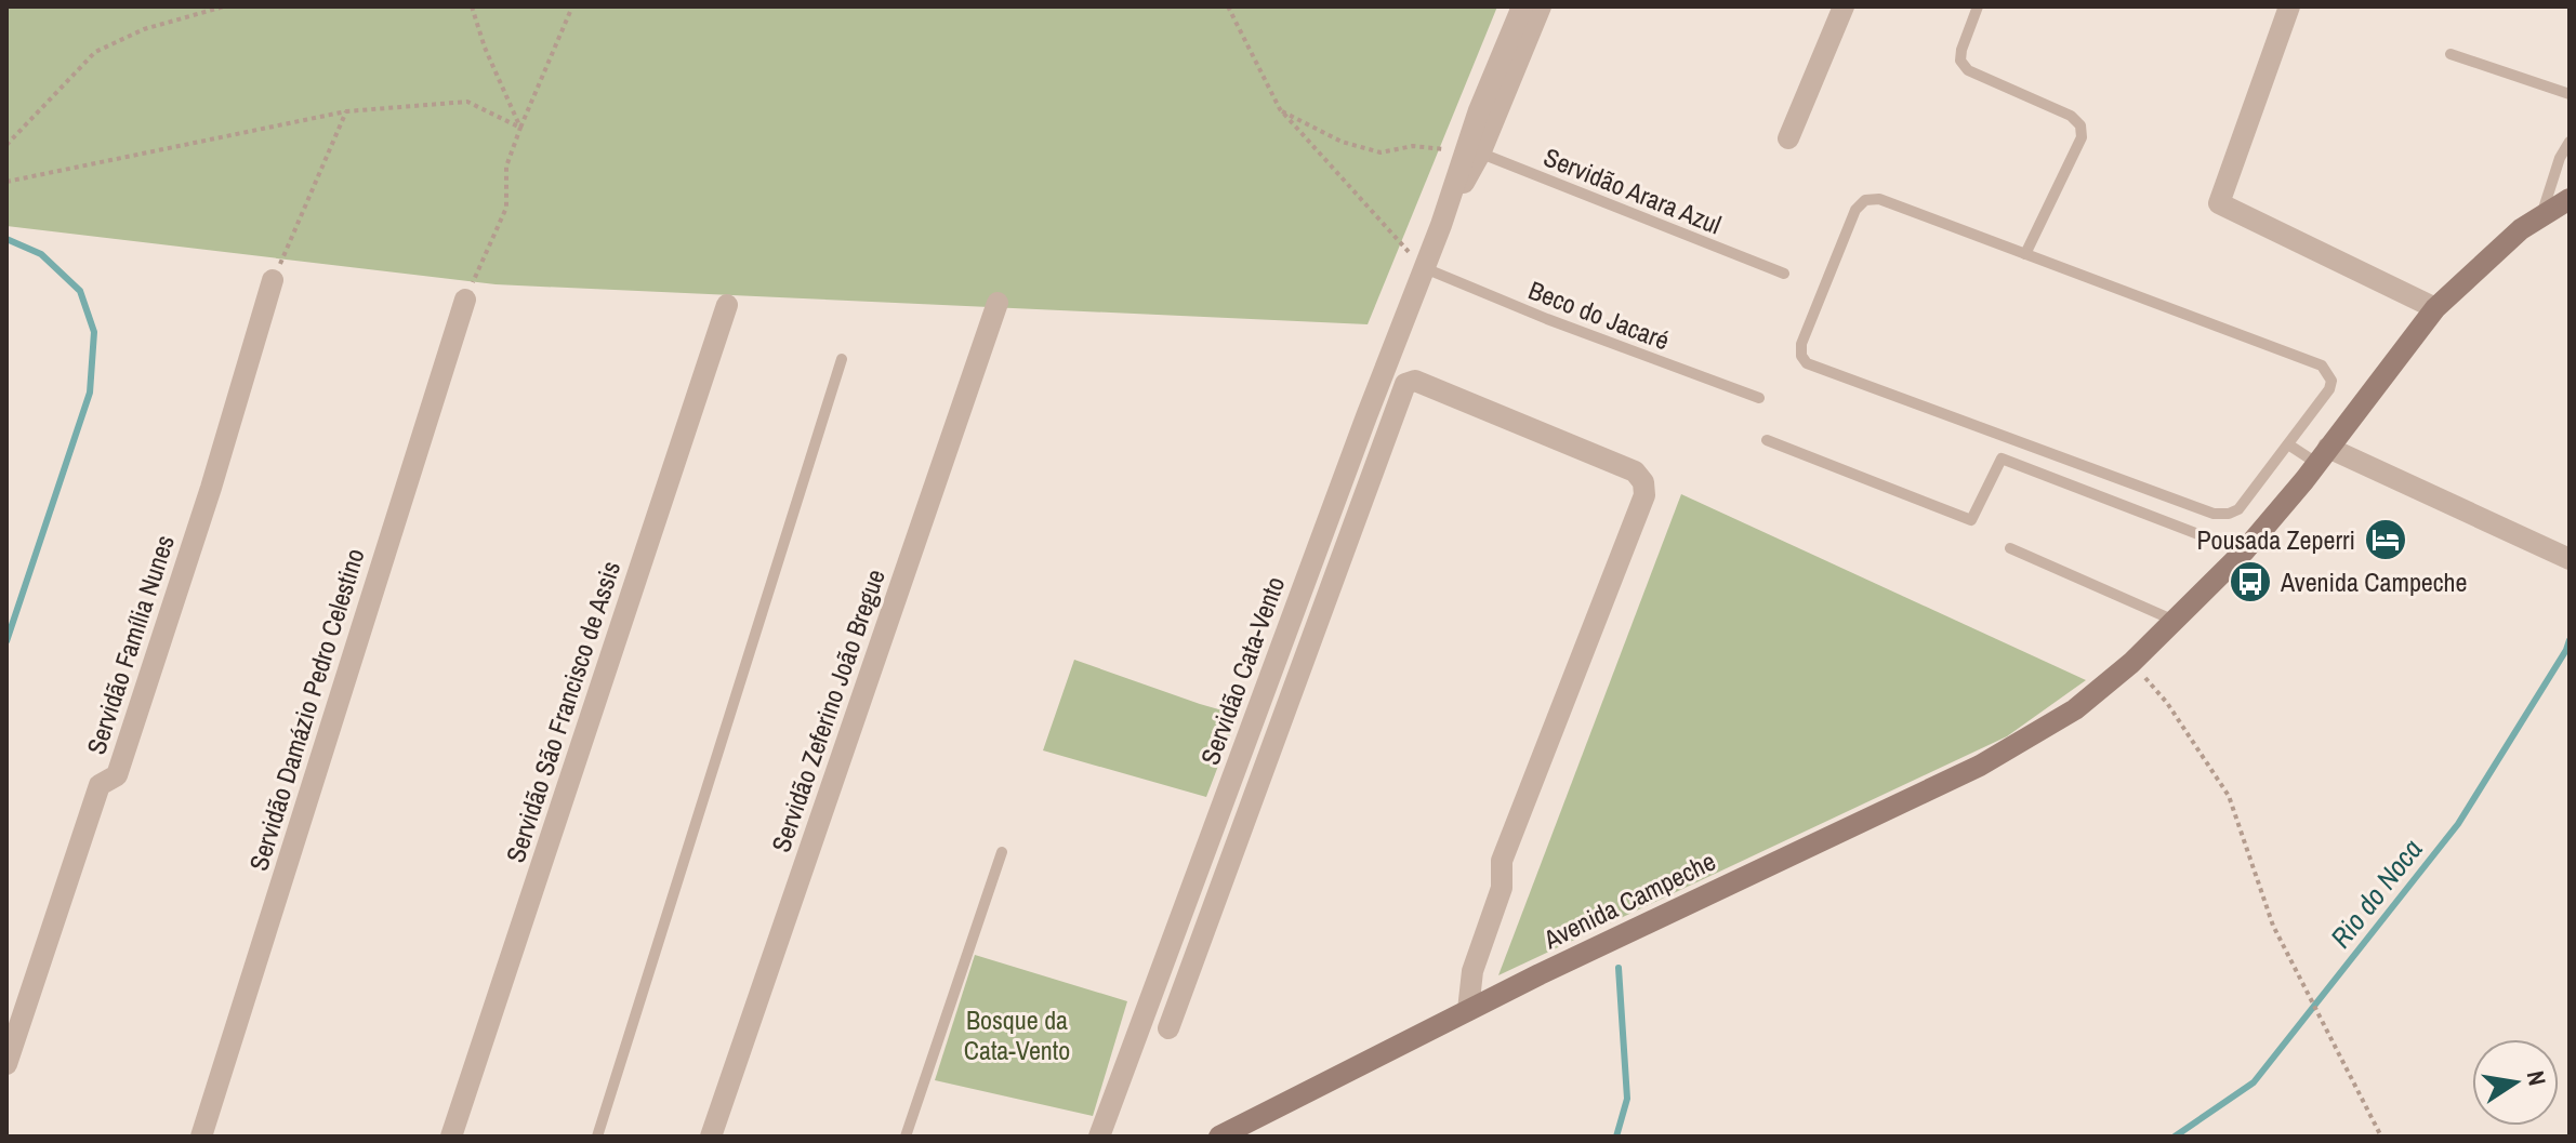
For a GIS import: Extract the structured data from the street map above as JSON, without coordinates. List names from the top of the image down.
{
  "streets": {
    "main road": ["Avenida Campeche"],
    "street": [
      "Servidão Família Nunes",
      "Servidão Cata-Vento",
      "Servidão Damázio Pedro Celestino",
      "Servidão Zeferino João Bregue",
      "Servidão São Francisco de Assis"
    ],
    "lane": ["Servidão Arara Azul", "Beco do Jacaré"]
  },
  "crossings": [
    ["Servidão Arara Azul", "Servidão Cata-Vento"],
    ["Beco do Jacaré", "Servidão Cata-Vento"]
  ],
  "water": ["Rio do Noca"],
  "parks": ["Bosque da Cata-Vento"],
  "places": {
    "hotel": ["Pousada Zeperri"],
    "bus stop": ["Avenida Campeche"]
  },
  "north": "right"
}
